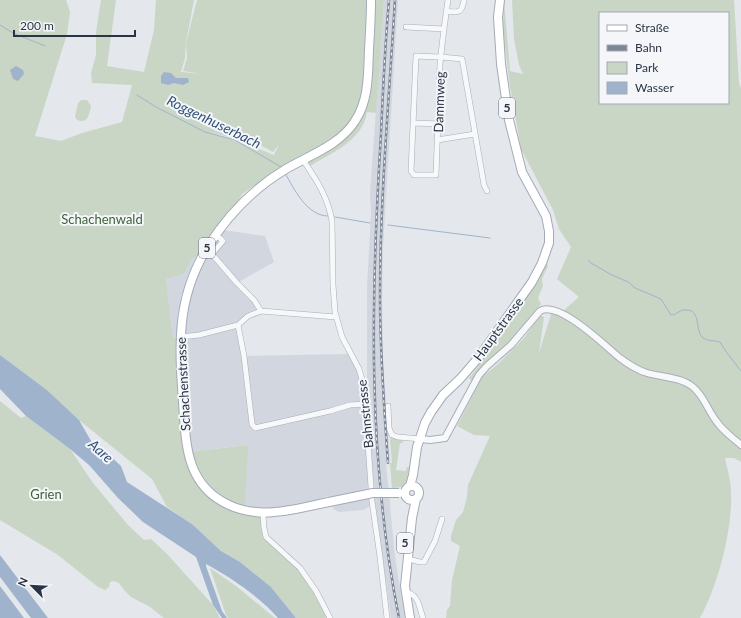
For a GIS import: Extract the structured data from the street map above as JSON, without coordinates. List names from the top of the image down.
{
  "streets": {
    "main road": ["5", "Hauptstrasse", "Schachenstrasse"],
    "street": ["Dammweg", "Bahnstrasse"]
  },
  "crossings": [
    ["Hauptstrasse", "Schachenstrasse"],
    ["Schachenstrasse", "Bahnstrasse"]
  ],
  "water": ["Roggenhuserbach", "Aare"],
  "parks": ["Schachenwald", "Grien"],
  "legend": [
    "Straße",
    "Bahn",
    "Park",
    "Wasser"
  ],
  "scale_bar": "200 m",
  "north": "top left"
}
